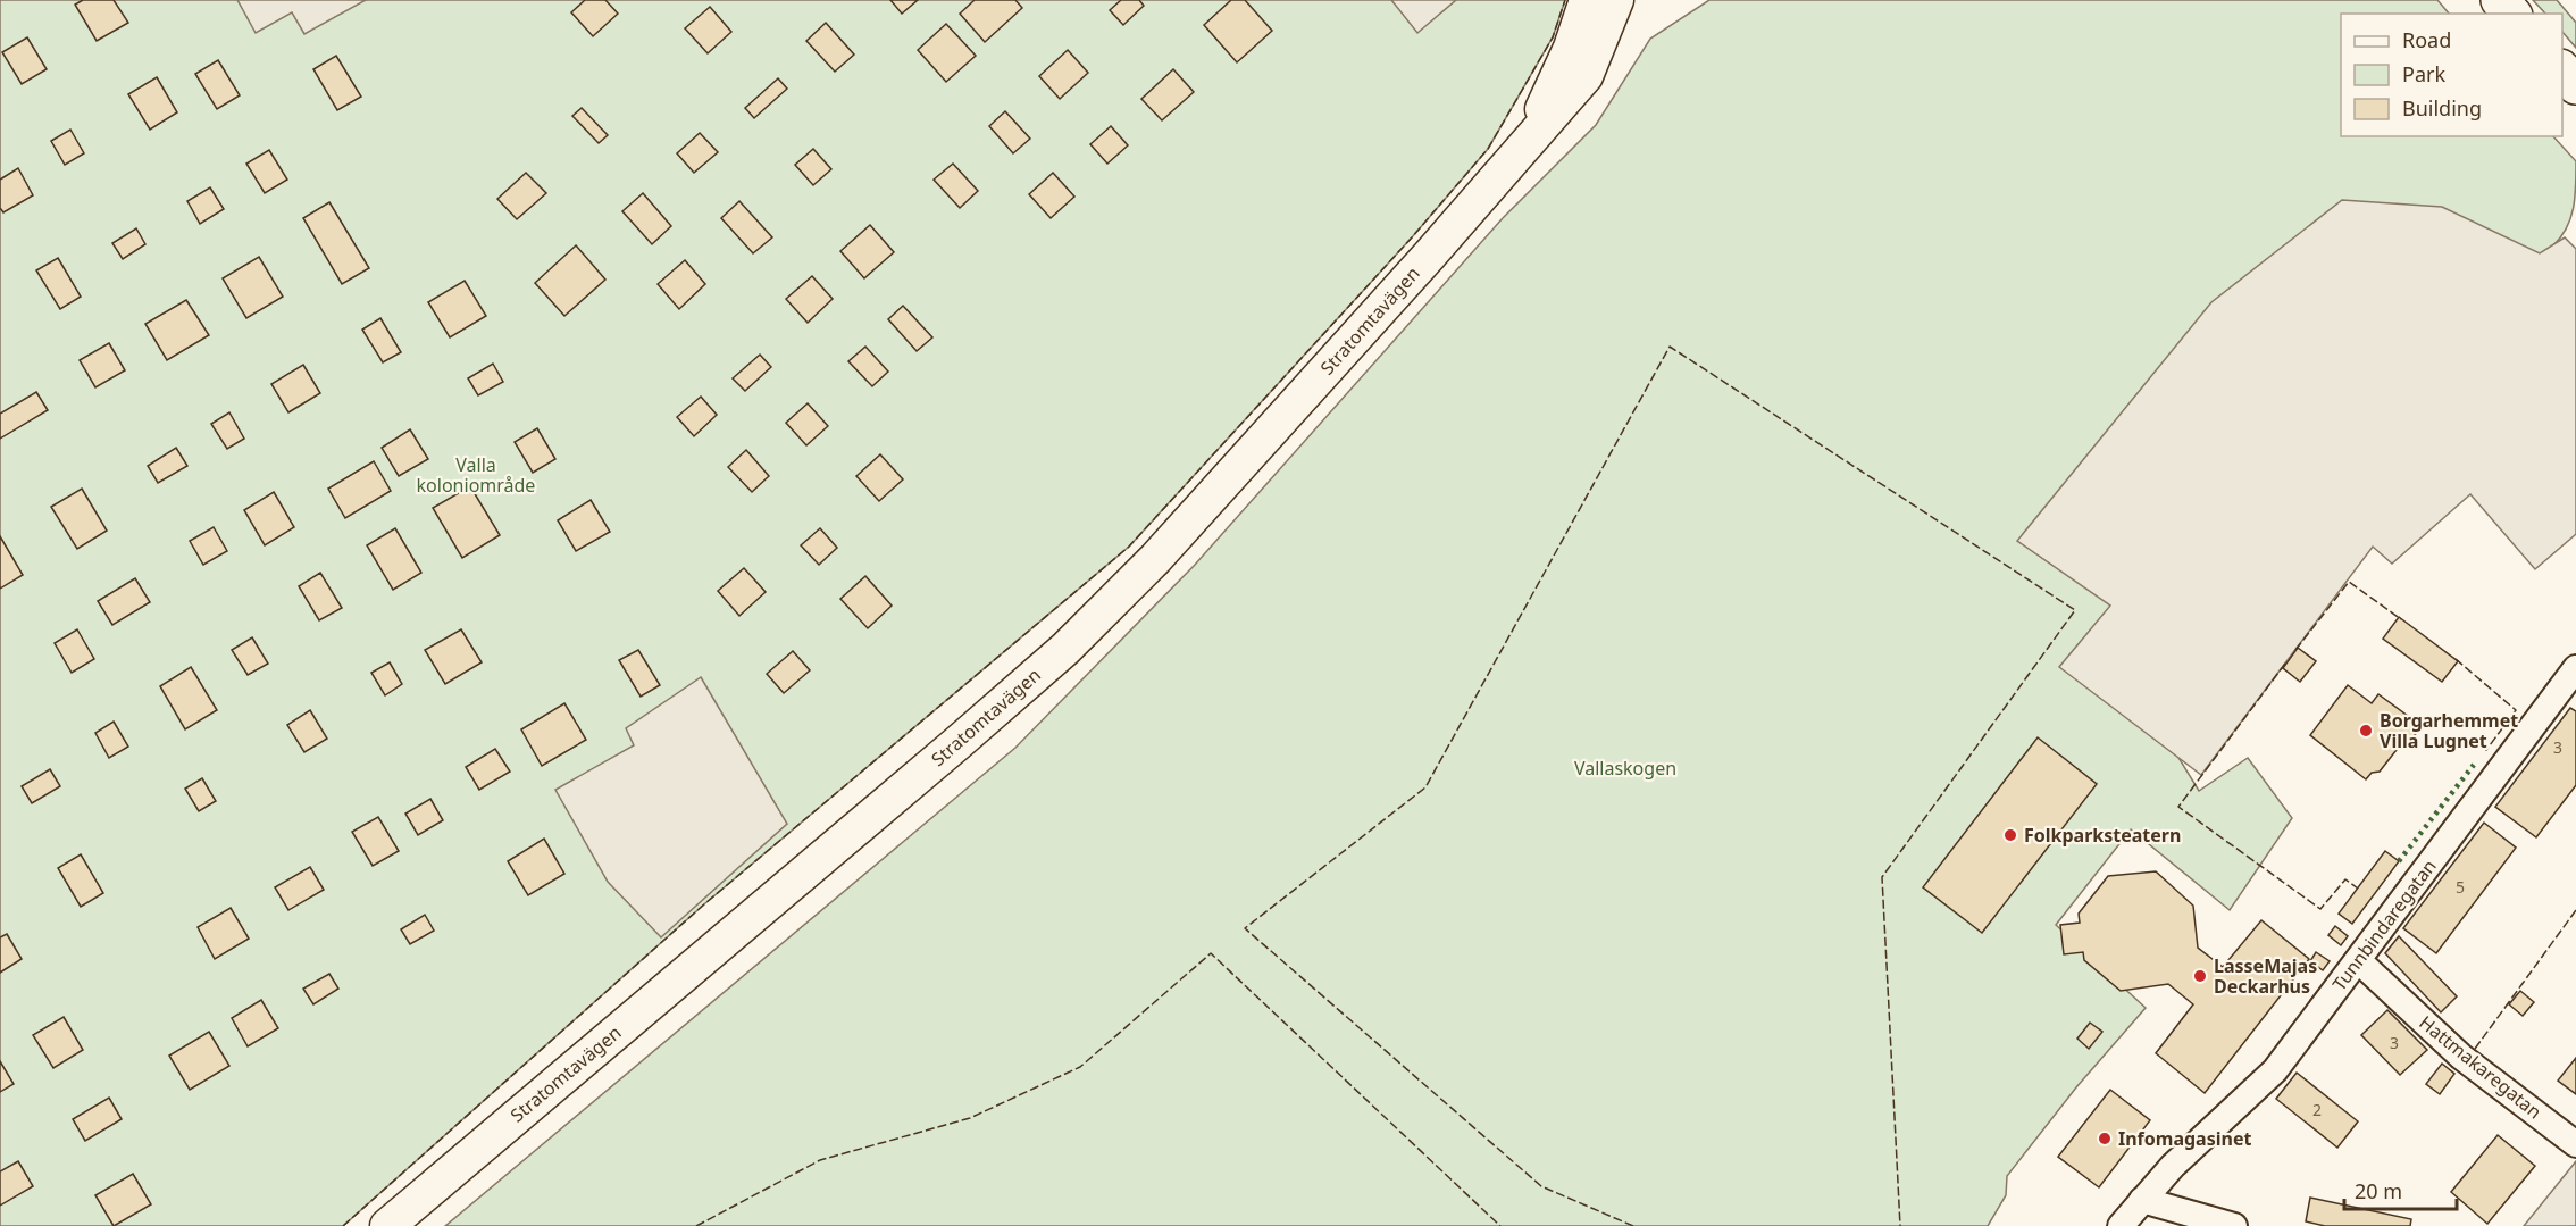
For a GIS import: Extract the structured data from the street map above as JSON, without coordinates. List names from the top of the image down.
{
  "streets": {
    "street": ["Stratomtavägen", "Tunnbindaregatan", "Hattmakaregatan"]
  },
  "crossings": [
    ["Tunnbindaregatan", "Hattmakaregatan"]
  ],
  "parks": ["Valla koloniområde", "Vallaskogen"],
  "places": [
    "Borgarhemmet Villa Lugnet",
    "Folkparksteatern",
    "LasseMajas Deckarhus",
    "Infomagasinet"
  ],
  "house_numbers": [
    "3",
    "5",
    "3",
    "2"
  ],
  "legend": ["Road", "Park", "Building"],
  "scale_bar": "20 m"
}
